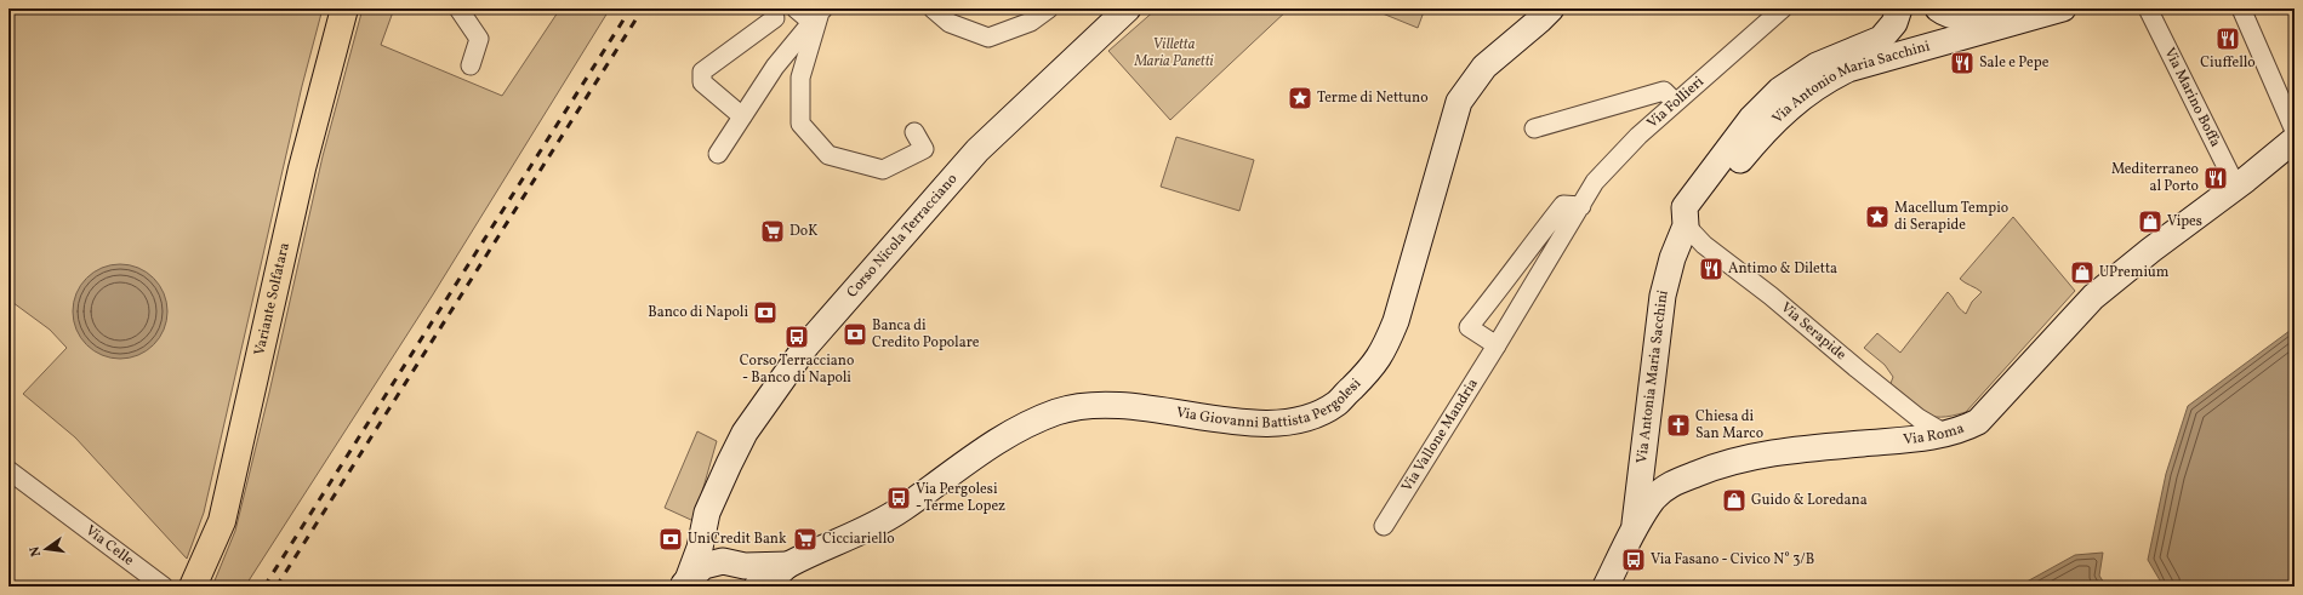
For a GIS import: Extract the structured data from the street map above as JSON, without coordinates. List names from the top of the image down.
{
  "streets": {
    "main road": ["Variante Solfatara"],
    "street": [
      "Via Antonio Maria Sacchini",
      "Via Marino Boffa",
      "Via Follieri",
      "Corso Nicola Terracciano",
      "Via Serapide",
      "Via Antonia Maria Sacchini",
      "Via Giovanni Battista Pergolesi",
      "Via Roma",
      "Via Vallone Mandria",
      "Via Celle"
    ]
  },
  "crossings": [
    ["Via Antonio Maria Sacchini", "Via Serapide"],
    ["Via Antonio Maria Sacchini", "Via Antonia Maria Sacchini"],
    ["Via Marino Boffa", "Via Roma"],
    ["Via Follieri", "Via Vallone Mandria"],
    ["Via Serapide", "Via Antonia Maria Sacchini"],
    ["Via Serapide", "Via Roma"],
    ["Via Antonia Maria Sacchini", "Via Roma"]
  ],
  "parks": ["Villetta Maria Panetti"],
  "places": {
    "restaurant": [
      "Ciuffello",
      "Sale e Pepe",
      "Mediterraneo al Porto",
      "Antimo & Diletta"
    ],
    "place": ["Terme di Nettuno", "Macellum Tempio di Serapide"],
    "shop": ["Vipes", "UPremium", "Guido & Loredana"],
    "supermarket": ["DoK", "Cicciariello"],
    "bank": ["Banco di Napoli", "Banca di Credito Popolare", "UniCredit Bank"],
    "bus stop": ["Corso Terracciano - Banco di Napoli", "Via Pergolesi - Terme Lopez", "Via Fasano - Civico N° 3/B"],
    "church": ["Chiesa di San Marco"]
  },
  "north": "left"
}
